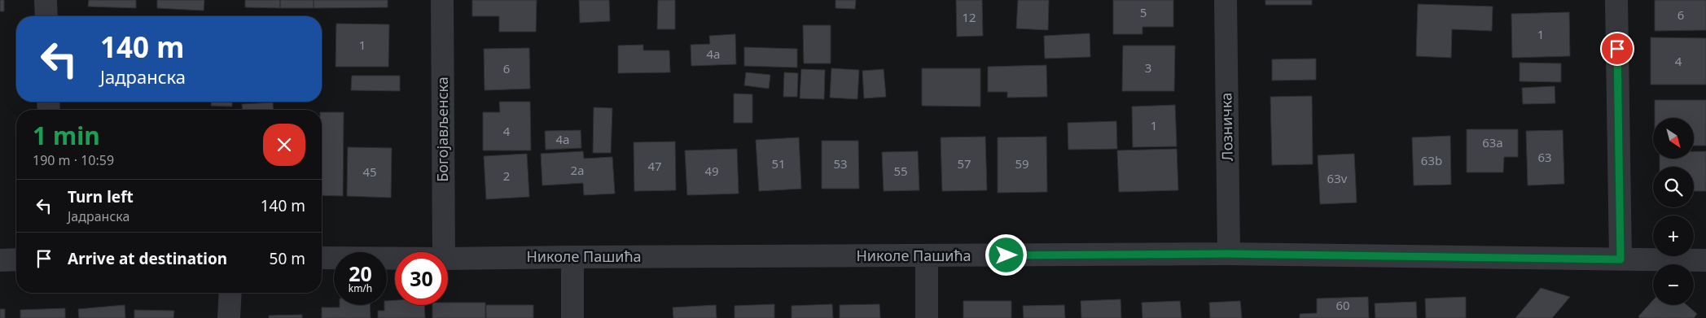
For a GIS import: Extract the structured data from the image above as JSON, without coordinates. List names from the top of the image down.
{
  "streets": {
    "street": ["Лозничка", "Богојављенска", "Николе Пашића"]
  },
  "crossings": [
    ["Лозничка", "Николе Пашића"]
  ],
  "house_numbers": [
    "5",
    "6",
    "12",
    "1",
    "1",
    "4a",
    "4",
    "3",
    "6",
    "1",
    "4",
    "4a",
    "63a",
    "63",
    "63b",
    "51",
    "53",
    "57",
    "59",
    "47",
    "2a",
    "49",
    "55",
    "45",
    "2",
    "63v",
    "60"
  ],
  "north": "bottom right",
  "page": {
    "turn": ["140 m", "Јадранска"],
    "heading": ["1 min", "190 m · 10:59"],
    "map_buttons": ["+", "−"],
    "list": [
      {
        "name": "Turn left",
        "note": "Јадранска",
        "value": "140 m"
      },
      {
        "name": "Arrive at destination",
        "value": "50 m"
      }
    ],
    "speed": "20 km/h",
    "limit": "30"
  }
}
